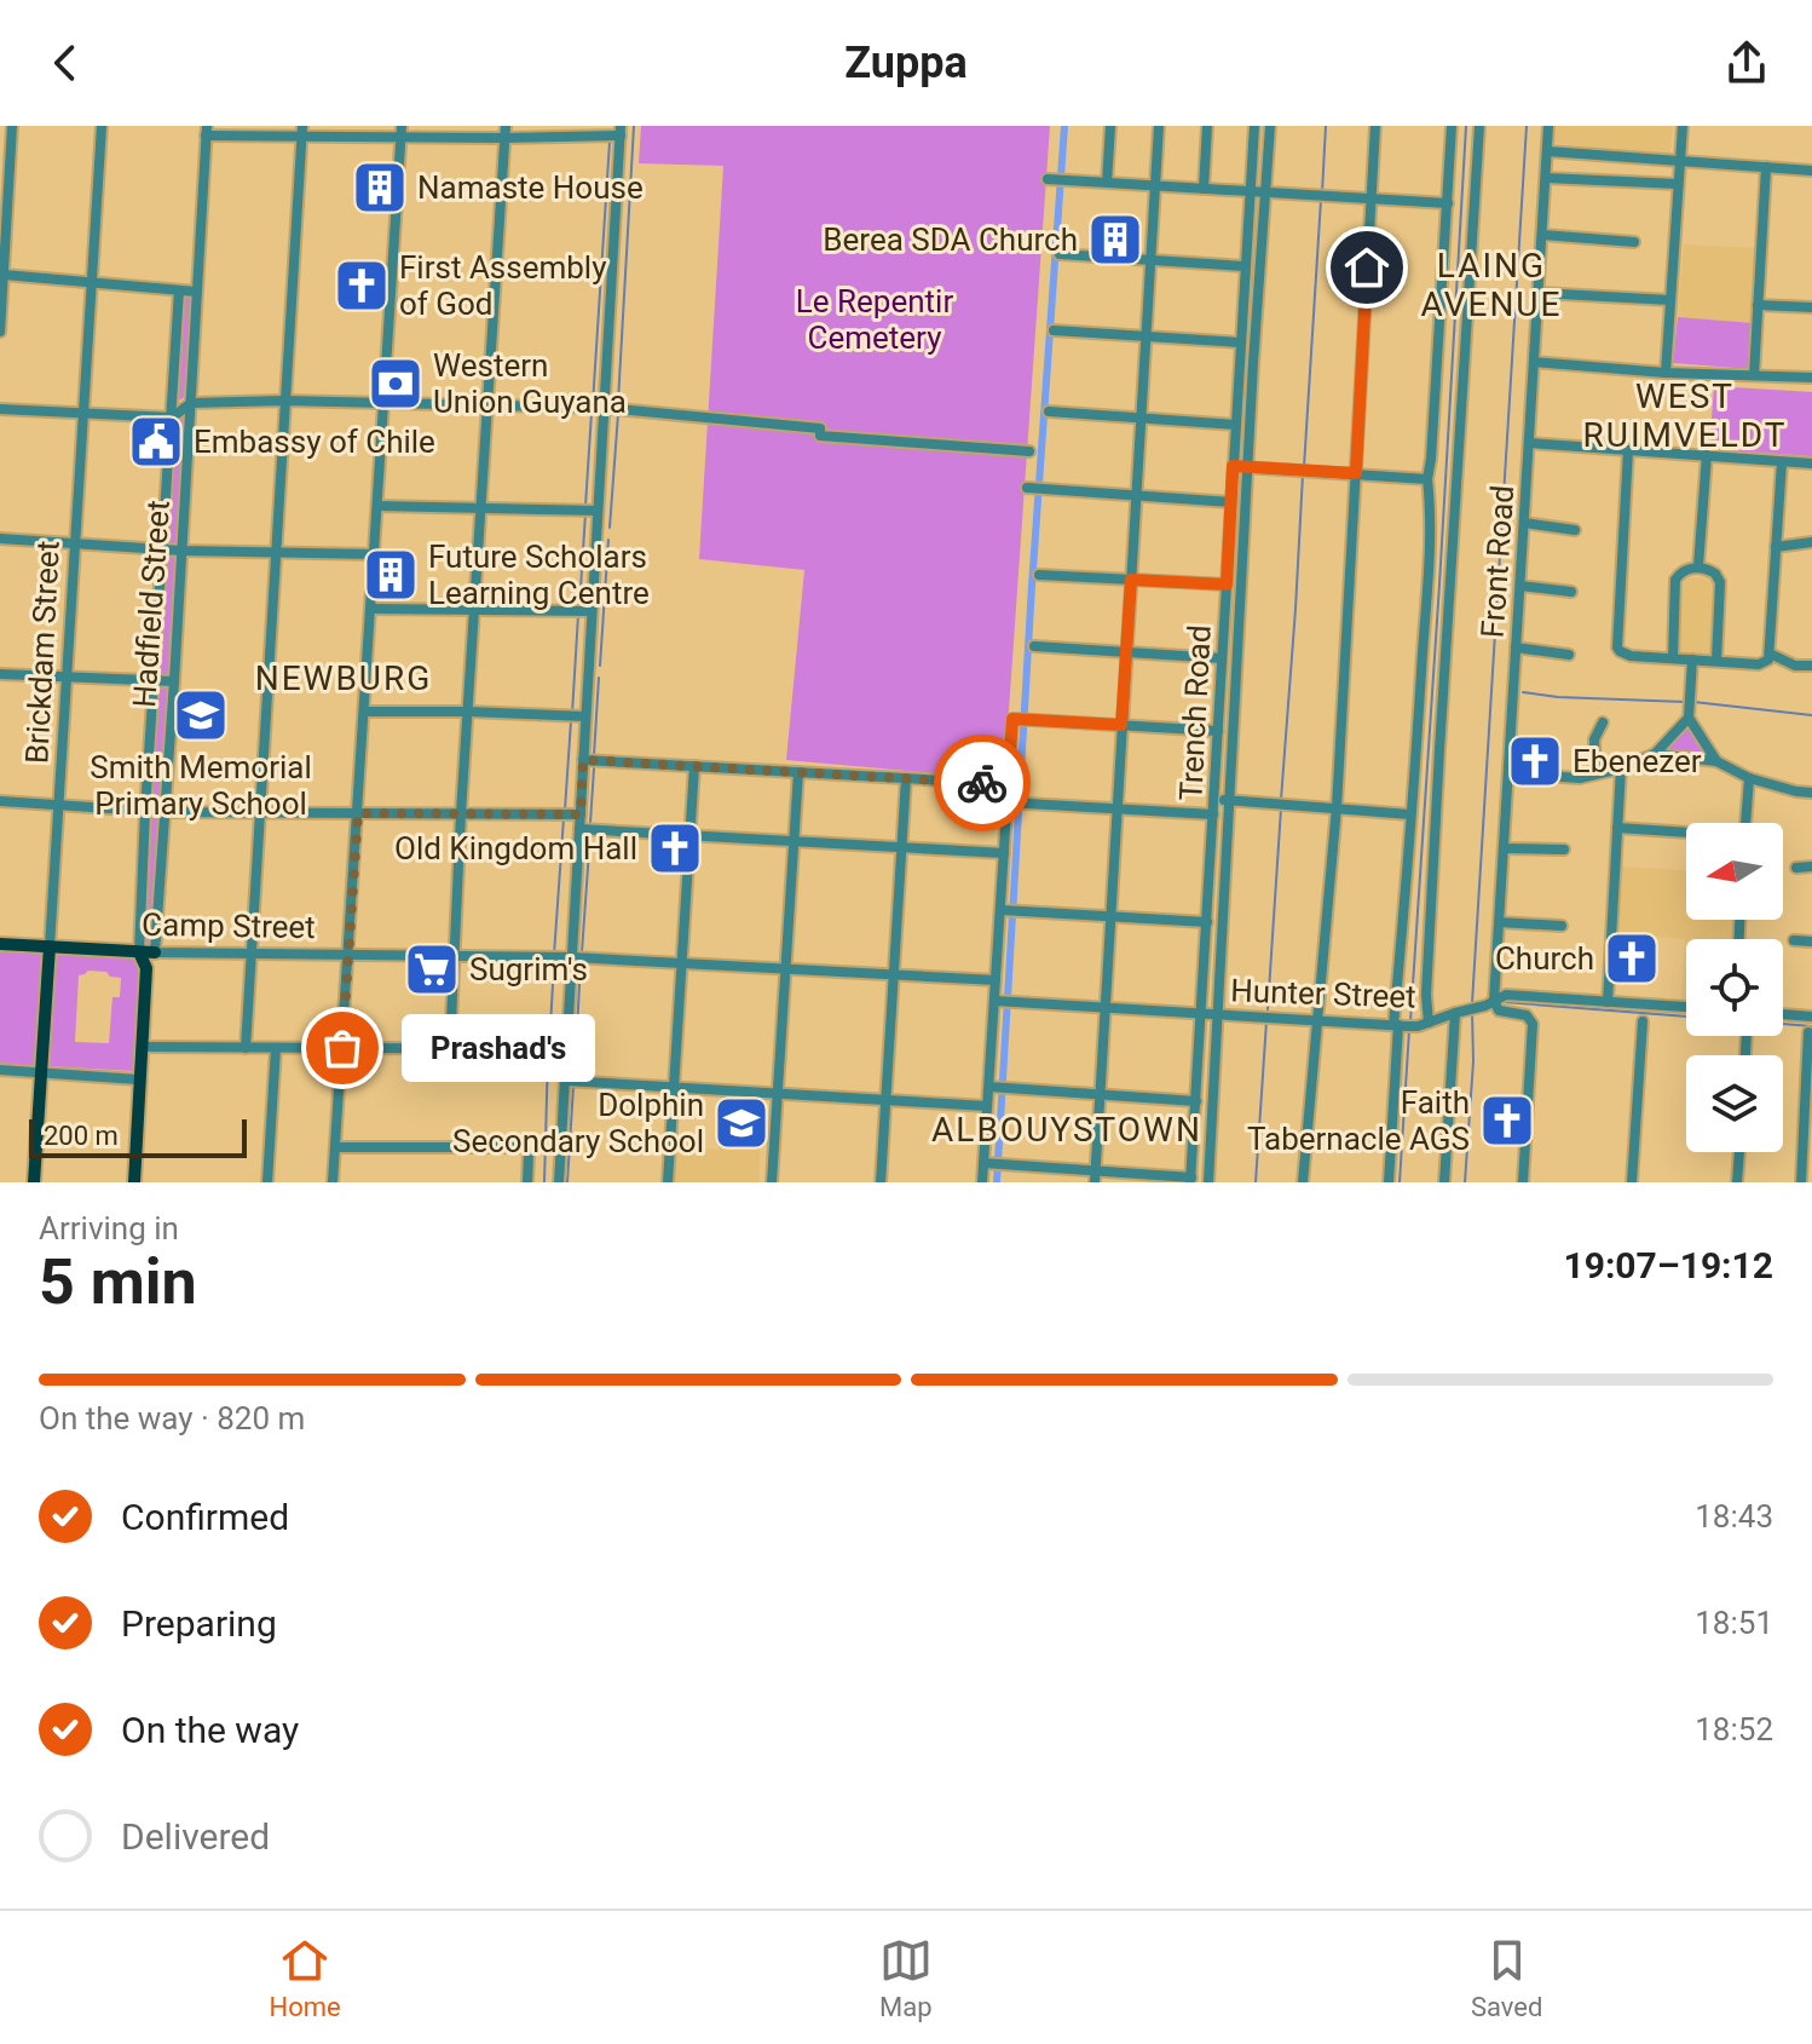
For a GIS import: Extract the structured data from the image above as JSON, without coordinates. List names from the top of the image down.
{
  "streets": {
    "main road": ["Hadfield Street", "Brickdam Street", "Camp Street"],
    "street": ["Front Road", "Trench Road", "Hunter Street"]
  },
  "crossings": [
    ["Front Road", "Hunter Street"],
    ["Hadfield Street", "Camp Street"],
    ["Brickdam Street", "Camp Street"],
    ["Trench Road", "Hunter Street"]
  ],
  "districts": [
    "LAING AVENUE",
    "WEST RUIMVELDT",
    "NEWBURG",
    "ALBOUYSTOWN"
  ],
  "parks": ["Le Repentir Cemetery"],
  "places": {
    "building": ["Namaste House", "Berea SDA Church", "Future Scholars Learning Centre"],
    "church": [
      "First Assembly of God",
      "Ebenezer",
      "Old Kingdom Hall",
      "Church",
      "Faith Tabernacle AGS"
    ],
    "bank": ["Western Union Guyana"],
    "public building": ["Embassy of Chile"],
    "school or university": ["Smith Memorial Primary School", "Dolphin Secondary School"],
    "supermarket": ["Sugrim's"],
    "other": ["Prashad's"]
  },
  "scale_bar": "200 m",
  "north": "left",
  "page": {
    "header": "Zuppa",
    "bubble": "Prashad's",
    "scale": "200 m",
    "heading": ["5 min", "Arriving in", "19:07–19:12"],
    "bar": "On the way · 820 m",
    "list": [
      ["Confirmed", "18:43"],
      ["Preparing", "18:51"],
      ["On the way", "18:52"],
      "Delivered"
    ],
    "tabs": ["Home", "Map", "Saved"]
  }
}
